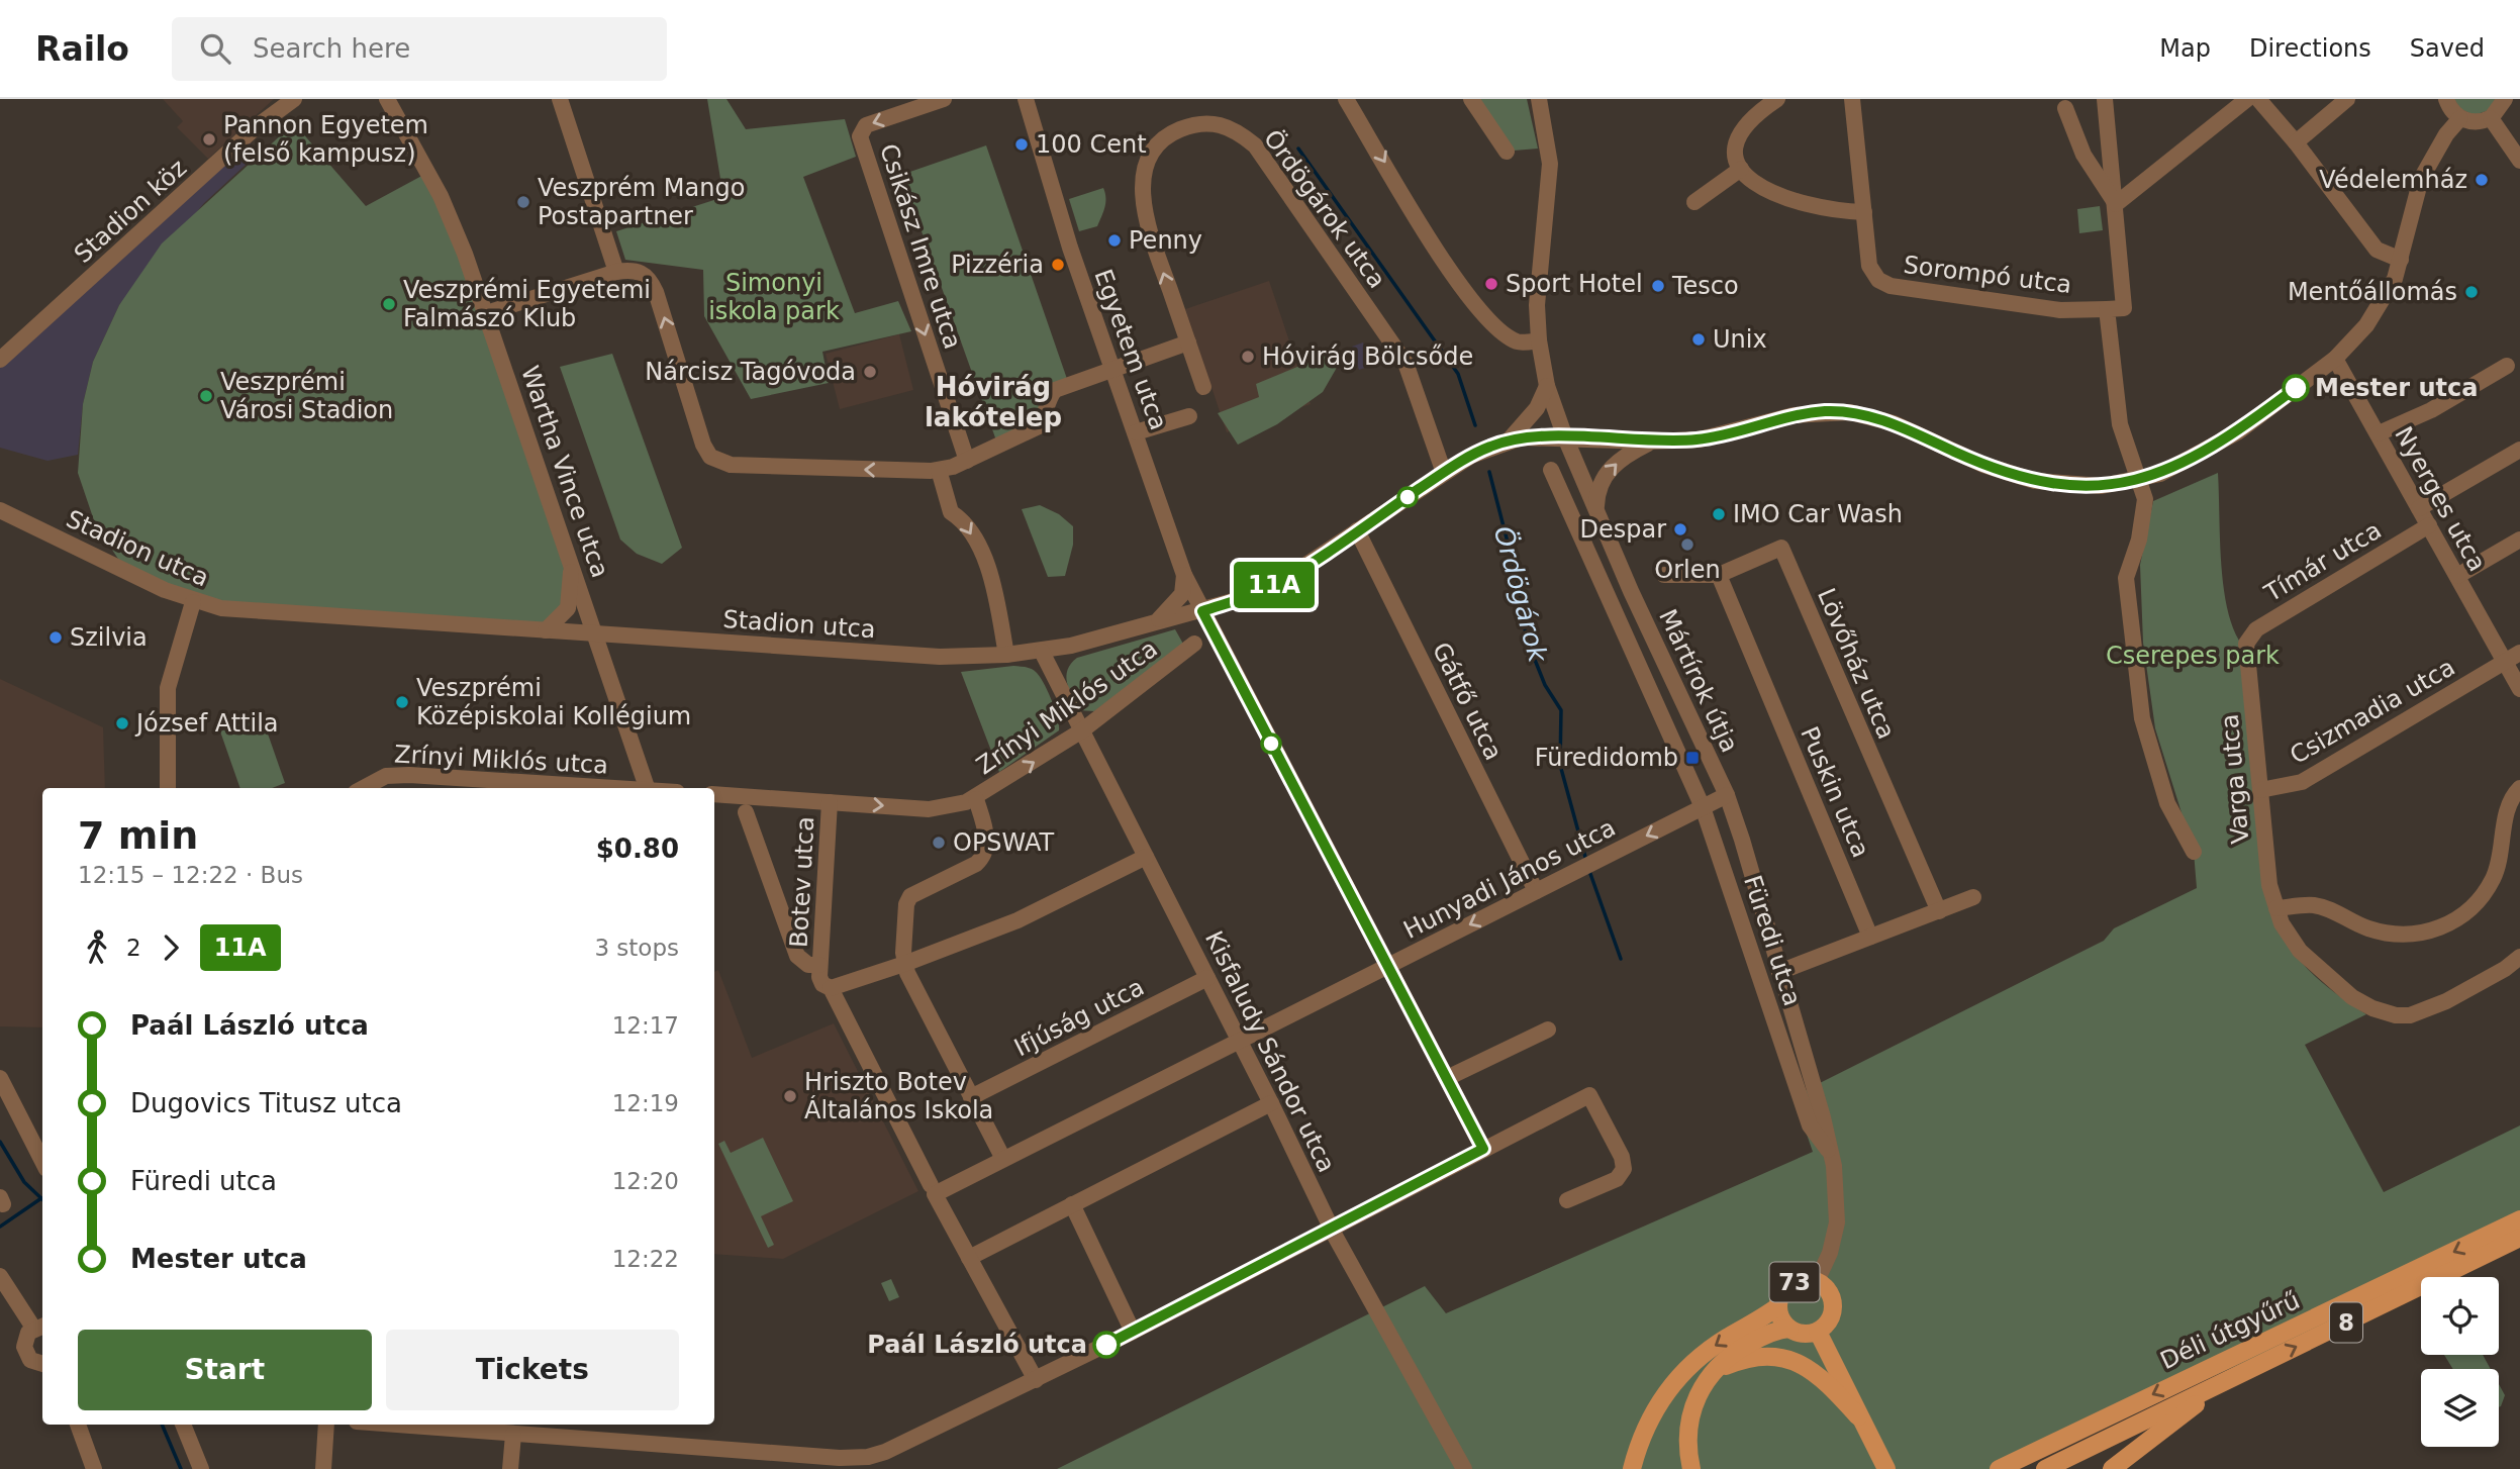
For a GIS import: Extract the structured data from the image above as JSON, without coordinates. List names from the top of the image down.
{
  "streets": {
    "main road": ["73", "8", "Déli útgyűrű"],
    "street": [
      "Ördögárok utca",
      "Stadion köz",
      "Csikász Imre utca",
      "Sorompó utca",
      "Egyetem utca",
      "Wartha Vince utca",
      "Nyerges utca",
      "Stadion utca",
      "Tímár utca",
      "Lövőház utca",
      "Mártírok útja",
      "Gátfő utca",
      "Zrínyi Miklós utca",
      "Csizmadia utca",
      "Varga utca",
      "Puskin utca",
      "Hunyadi János utca",
      "Botev utca",
      "Füredi utca",
      "Ifjúság utca",
      "Kisfaludy Sándor utca"
    ]
  },
  "crossings": [
    ["Ördögárok utca", "Stadion utca"],
    ["Egyetem utca", "Stadion utca"],
    ["Egyetem utca", "Hunyadi János utca"],
    ["Wartha Vince utca", "Stadion utca"],
    ["Nyerges utca", "Stadion utca"],
    ["Nyerges utca", "Tímár utca"],
    ["Nyerges utca", "Csizmadia utca"],
    ["Stadion utca", "Mártírok útja"],
    ["Stadion utca", "Gátfő utca"],
    ["Stadion utca", "Kisfaludy Sándor utca"],
    ["Tímár utca", "Varga utca"],
    ["Lövőház utca", "Puskin utca"],
    ["Mártírok útja", "Hunyadi János utca"],
    ["Mártírok útja", "Füredi utca"],
    ["Mártírok útja", "73"],
    ["Gátfő utca", "Hunyadi János utca"],
    ["Zrínyi Miklós utca", "Botev utca"],
    ["Zrínyi Miklós utca", "Kisfaludy Sándor utca"],
    ["Csizmadia utca", "Varga utca"],
    ["Hunyadi János utca", "Botev utca"],
    ["Hunyadi János utca", "Füredi utca"],
    ["Hunyadi János utca", "Kisfaludy Sándor utca"],
    ["Ifjúság utca", "Kisfaludy Sándor utca"]
  ],
  "one_way": ["Csikász Imre utca"],
  "districts": ["Hóvirág lakótelep"],
  "water": ["Ördögárok"],
  "parks": ["Simonyi iskola park", "Cserepes park"],
  "places": {
    "other": [
      "Pannon Egyetem (felső kampusz)",
      "100 Cent",
      "Védelemház",
      "Veszprém Mango Postapartner",
      "Penny",
      "Pizzéria",
      "Sport Hotel",
      "Tesco",
      "Mentőállomás",
      "Veszprémi Egyetemi Falmászó Klub",
      "Unix",
      "Hóvirág Bölcsőde",
      "Nárcisz Tagóvoda",
      "Mester utca",
      "Veszprémi Városi Stadion",
      "IMO Car Wash",
      "Despar",
      "Orlen",
      "Szilvia",
      "Veszprémi Középiskolai Kollégium",
      "József Attila",
      "OPSWAT",
      "Hriszto Botev Általános Iskola",
      "Paál László utca"
    ],
    "transit": ["Füredidomb"]
  },
  "lines": ["bus line 11A"],
  "page": {
    "header": "Railo",
    "search": "Search here",
    "nav": ["Map", "Directions", "Saved"],
    "on_map": "11A",
    "heading": ["7 min", "12:15 – 12:22 · Bus", "$0.80"],
    "legs": ["2", "11A", "3 stops"],
    "list": [
      {
        "name": "Paál László utca",
        "value": "12:17"
      },
      {
        "name": "Dugovics Titusz utca",
        "value": "12:19"
      },
      {
        "name": "Füredi utca",
        "value": "12:20"
      },
      {
        "name": "Mester utca",
        "value": "12:22"
      }
    ],
    "buttons": ["Start", "Tickets"]
  }
}
